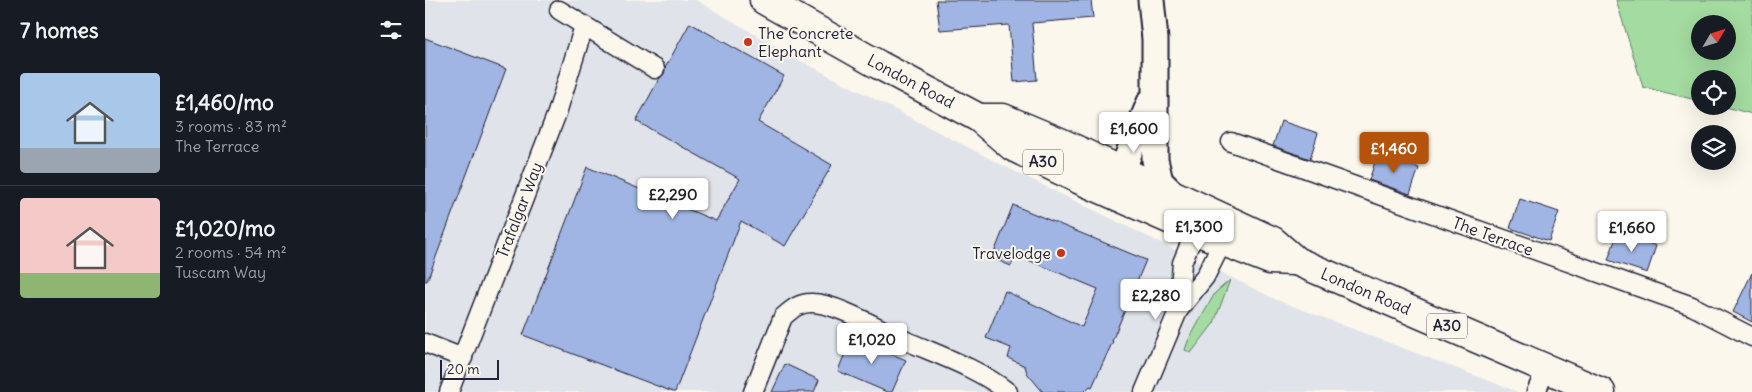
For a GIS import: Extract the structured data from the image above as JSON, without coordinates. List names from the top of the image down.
{
  "streets": {
    "main road": ["London Road", "A30"],
    "street": ["Trafalgar Way", "The Terrace"]
  },
  "places": ["The Concrete Elephant", "Travelodge"],
  "scale_bar": "20 m",
  "north": "top right",
  "page": {
    "heading": "7 homes",
    "list": [
      {
        "name": "£1,460/mo",
        "note": "3 rooms · 83 m² · The Terrace"
      },
      {
        "name": "£1,020/mo",
        "note": "2 rooms · 54 m² · Tuscam Way"
      }
    ],
    "price": [
      "£1,600",
      "£1,460",
      "£2,290",
      "£1,300",
      "£1,660",
      "£2,280",
      "£1,020"
    ],
    "scale": "20 m"
  }
}
